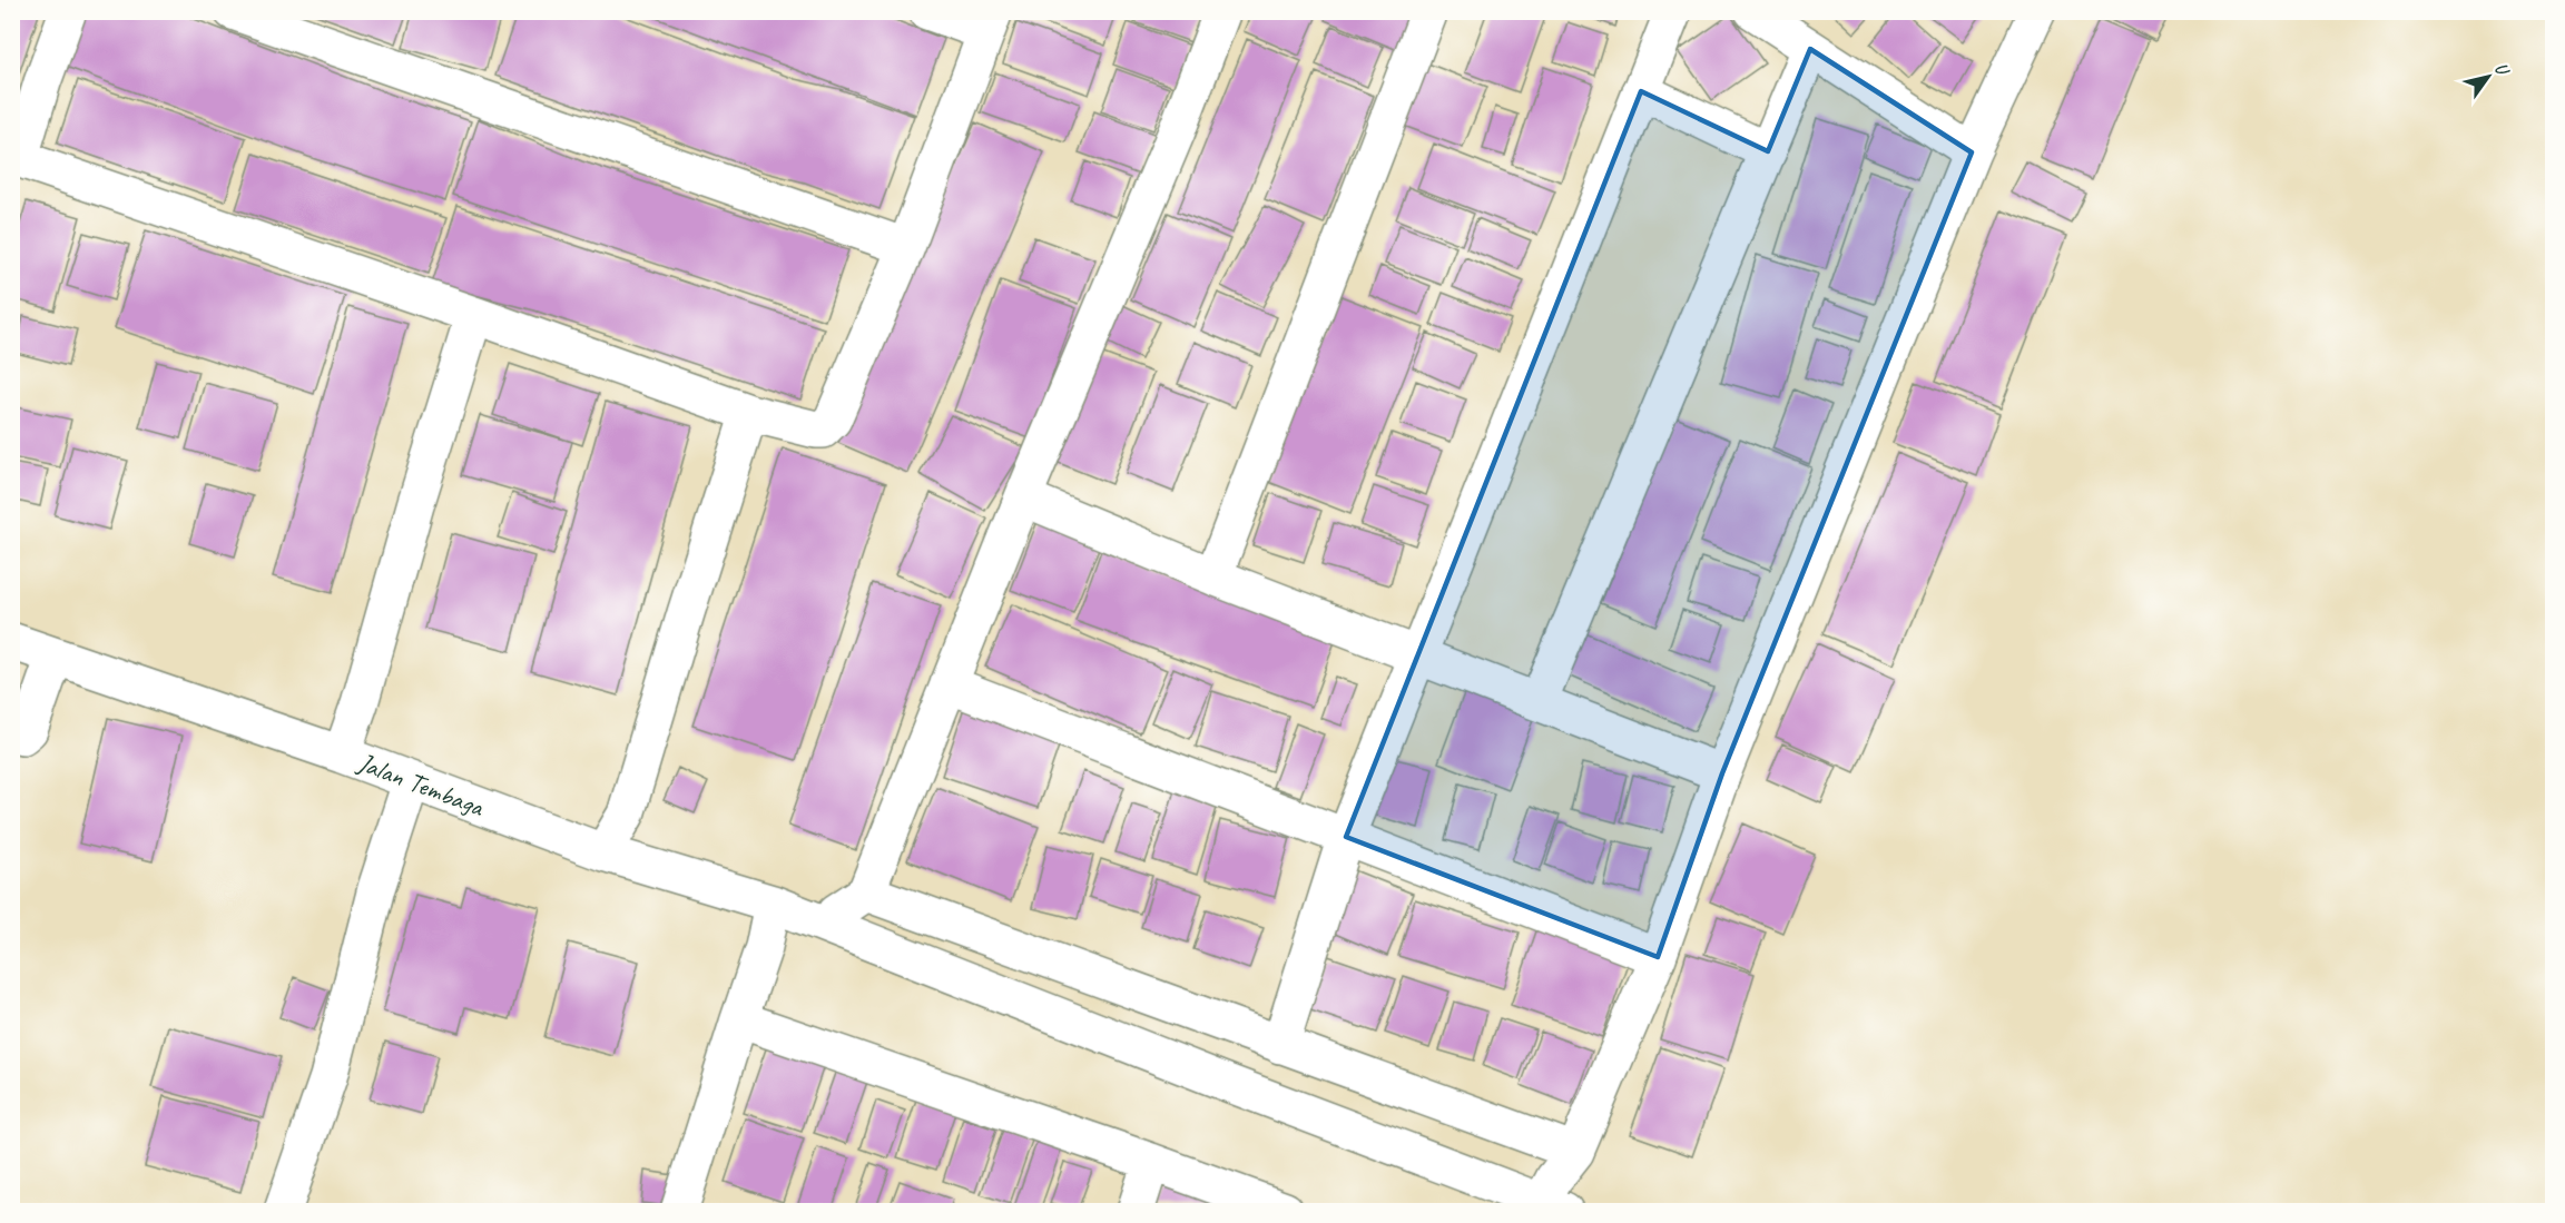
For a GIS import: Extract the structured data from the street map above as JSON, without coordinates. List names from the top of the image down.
{
  "streets": {
    "street": ["Jalan Tembaga"]
  },
  "north": "top right"
}
